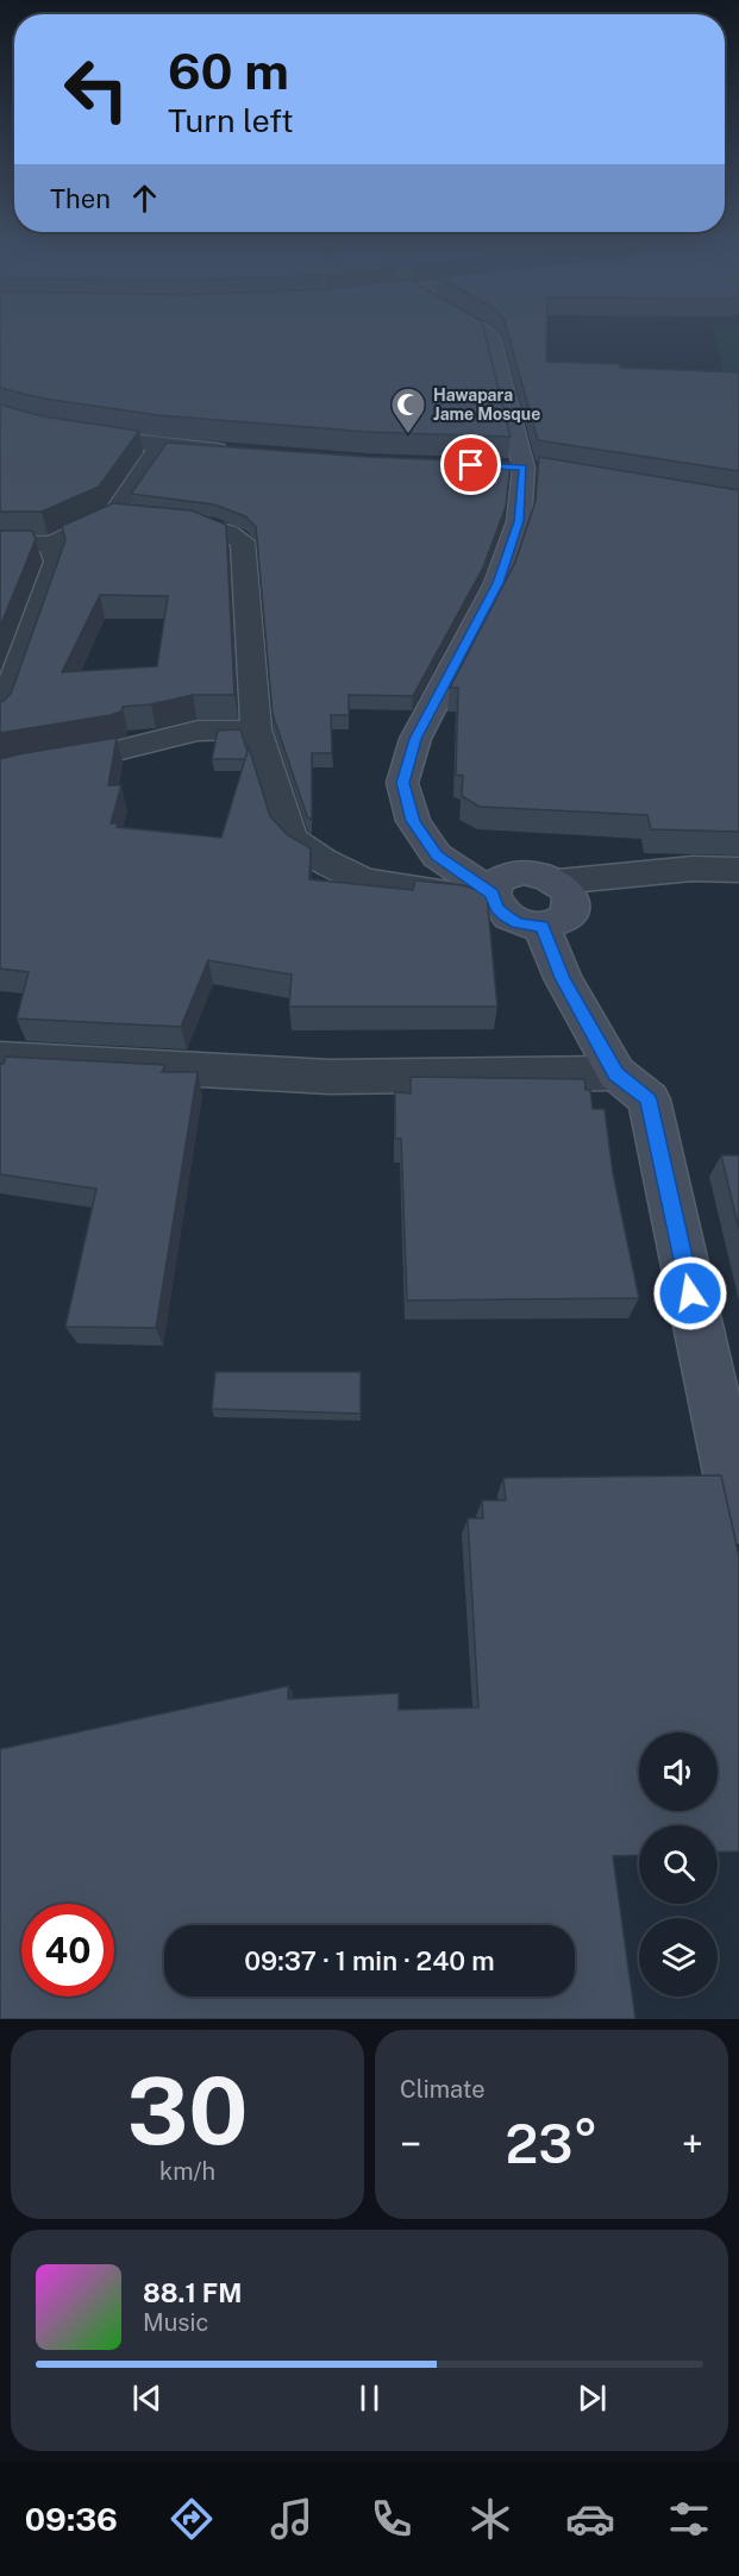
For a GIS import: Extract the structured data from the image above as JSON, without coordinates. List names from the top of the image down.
{
  "places": {
    "mosque": ["Hawapara Jame Mosque"]
  },
  "page": {
    "turn": ["60 m", "Turn left"],
    "then": "Then",
    "limit": "40",
    "trip": "09:37 · 1 min · 240 m",
    "tile": [
      ["30", "km/h"],
      "Climate"
    ],
    "heat": ["−", "23°", "+"],
    "song": ["88.1 FM", "Music"],
    "tabs": "09:36"
  }
}
